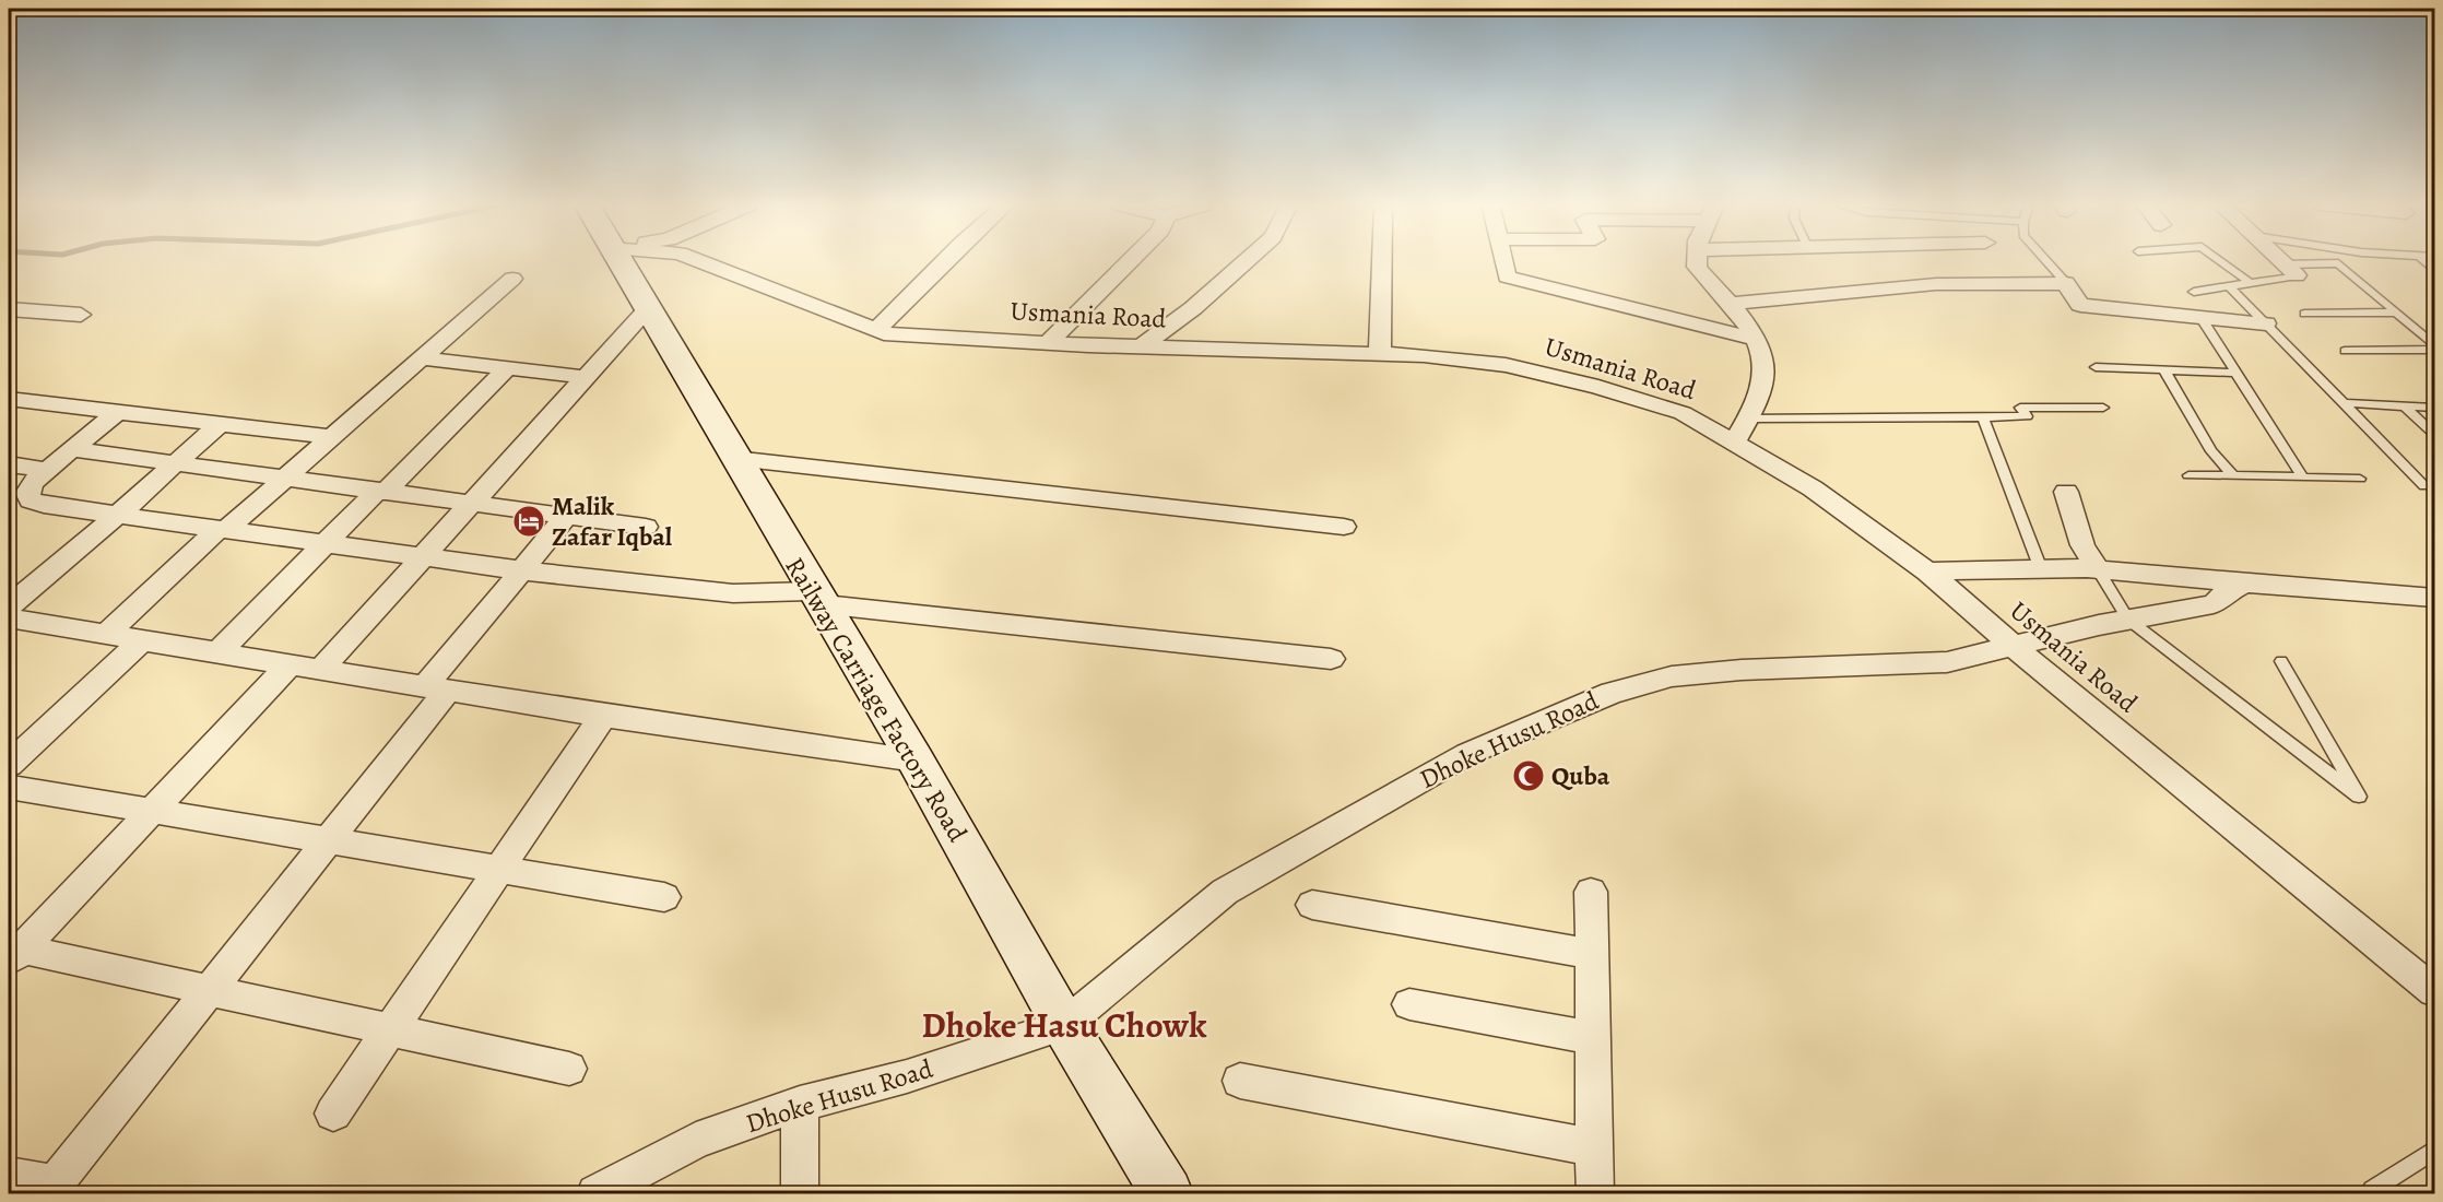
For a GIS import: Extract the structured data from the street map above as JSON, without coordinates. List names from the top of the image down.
{
  "streets": {
    "main road": ["Railway Carriage Factory Road"],
    "street": ["Usmania Road", "Dhoke Husu Road"]
  },
  "crossings": [
    ["Usmania Road", "Dhoke Husu Road"],
    ["Railway Carriage Factory Road", "Dhoke Husu Road"]
  ],
  "districts": ["Dhoke Hasu Chowk"],
  "places": {
    "hotel": ["Malik Zafar Iqbal"],
    "mosque": ["Quba"]
  }
}
